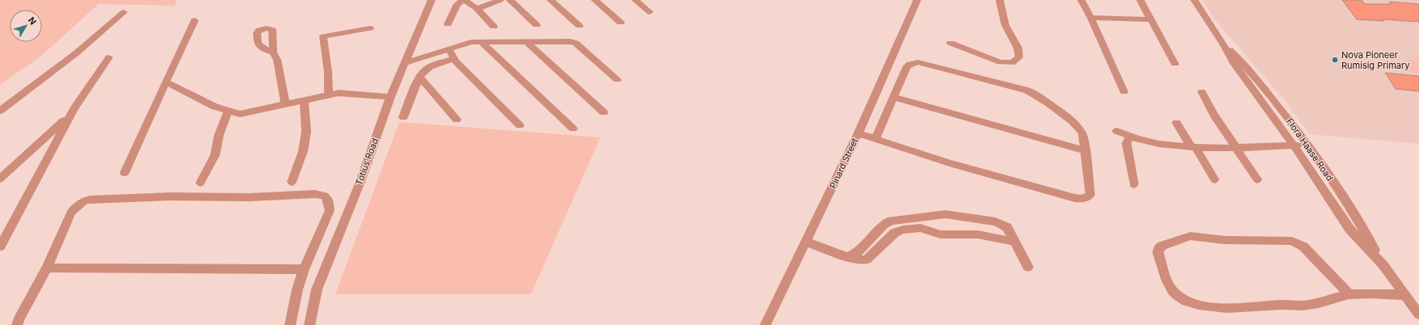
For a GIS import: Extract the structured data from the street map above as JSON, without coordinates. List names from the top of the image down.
{
  "streets": {
    "street": ["Flora Haase Road", "Totius Road", "Pinard Street"]
  },
  "places": ["Nova Pioneer Rumisig Primary"],
  "north": "top right"
}
